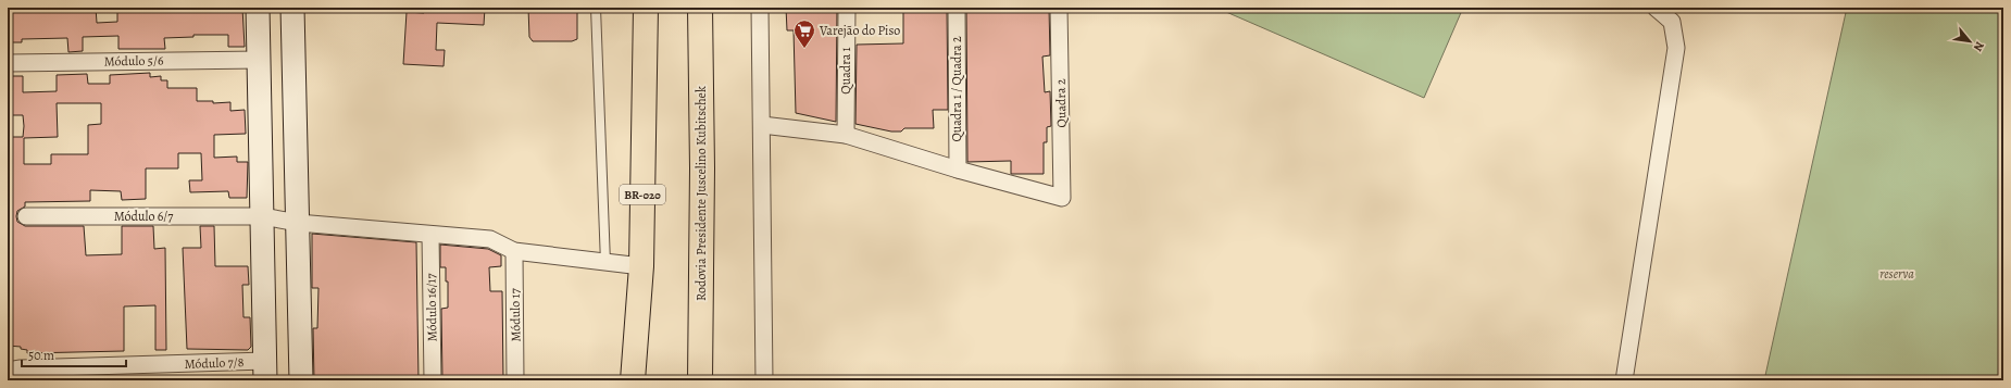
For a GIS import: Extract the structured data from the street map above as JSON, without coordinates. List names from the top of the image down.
{
  "streets": {
    "highway": ["Rodovia Presidente Juscelino Kubitschek", "BR-020"],
    "street": [
      "Módulo 5/6",
      "Quadra 1",
      "Quadra 1 / Quadra 2",
      "Quadra 2",
      "Módulo 6/7",
      "Módulo 16/17",
      "Módulo 17",
      "Módulo 7/8"
    ]
  },
  "crossings": [
    ["Quadra 1 / Quadra 2", "Quadra 2"],
    ["BR-020", "Módulo 6/7"],
    ["Módulo 6/7", "Módulo 16/17"],
    ["Módulo 6/7", "Módulo 17"]
  ],
  "parks": ["reserva"],
  "places": {
    "supermarket": ["Varejão do Piso"]
  },
  "scale_bar": "50 m",
  "north": "bottom right"
}
